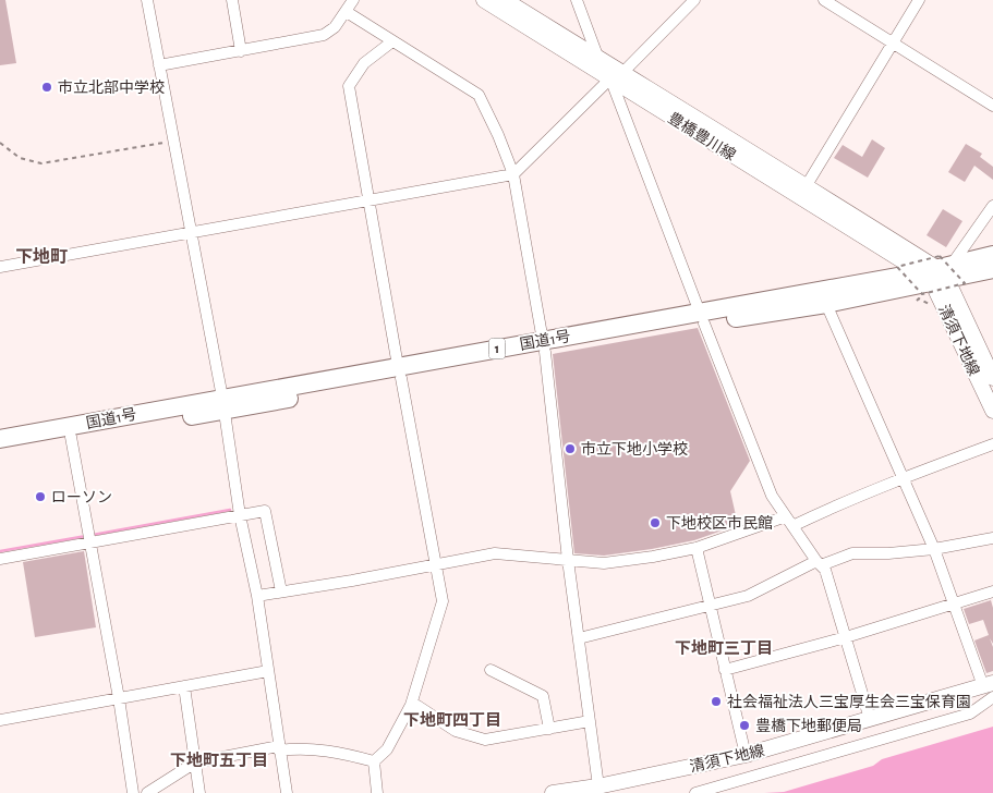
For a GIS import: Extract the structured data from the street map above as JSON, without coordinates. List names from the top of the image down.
{
  "streets": {
    "highway": ["国道1号", "1"],
    "main road": ["豊橋豊川線", "清須下地線"]
  },
  "crossings": [
    ["豊橋豊川線", "国道1号"],
    ["豊橋豊川線", "清須下地線"],
    ["国道1号", "清須下地線"]
  ],
  "districts": [
    "下地町",
    "下地町三丁目",
    "下地町四丁目",
    "下地町五丁目"
  ],
  "places": [
    "市立北部中学校",
    "市立下地小学校",
    "ローソン",
    "下地校区市民館",
    "社会福祉法人三宝厚生会三宝保育園",
    "豊橋下地郵便局"
  ]
}
